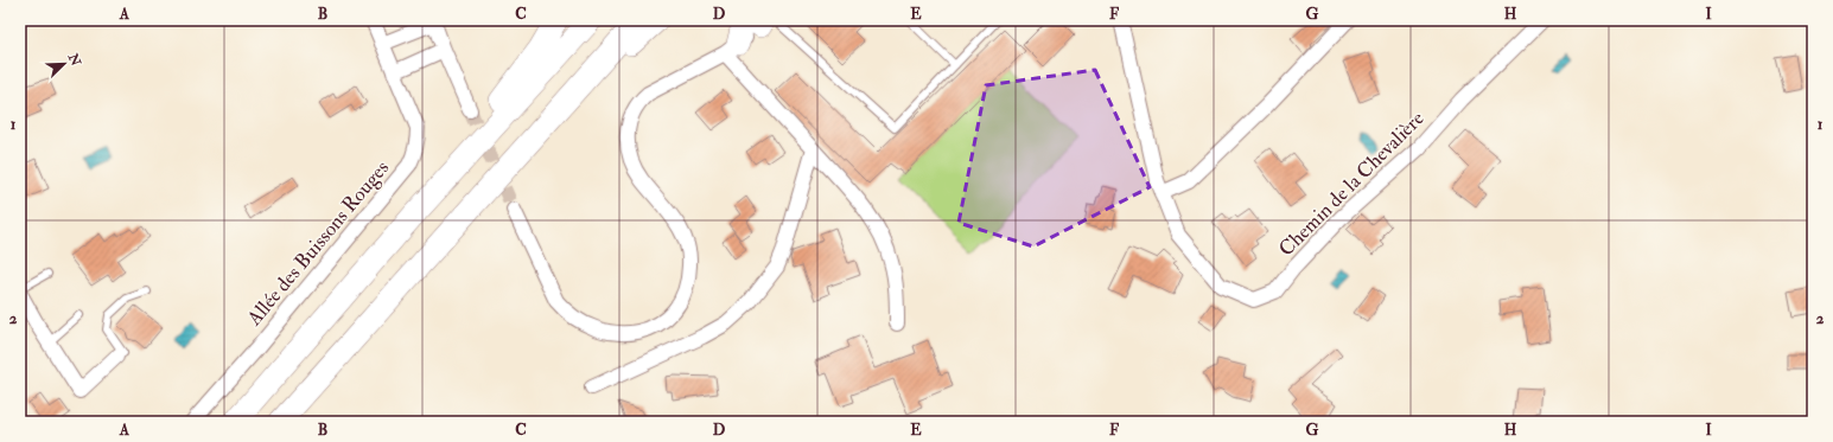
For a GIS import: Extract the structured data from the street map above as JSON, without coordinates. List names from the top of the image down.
{
  "streets": {
    "street": ["Chemin de la Chevalière", "Allée des Buissons Rouges"]
  },
  "north": "top right",
  "grid": {
    "columns": [
      "A",
      "B",
      "C",
      "D",
      "E",
      "F",
      "G",
      "H",
      "I"
    ],
    "rows": ["1", "2"]
  }
}
